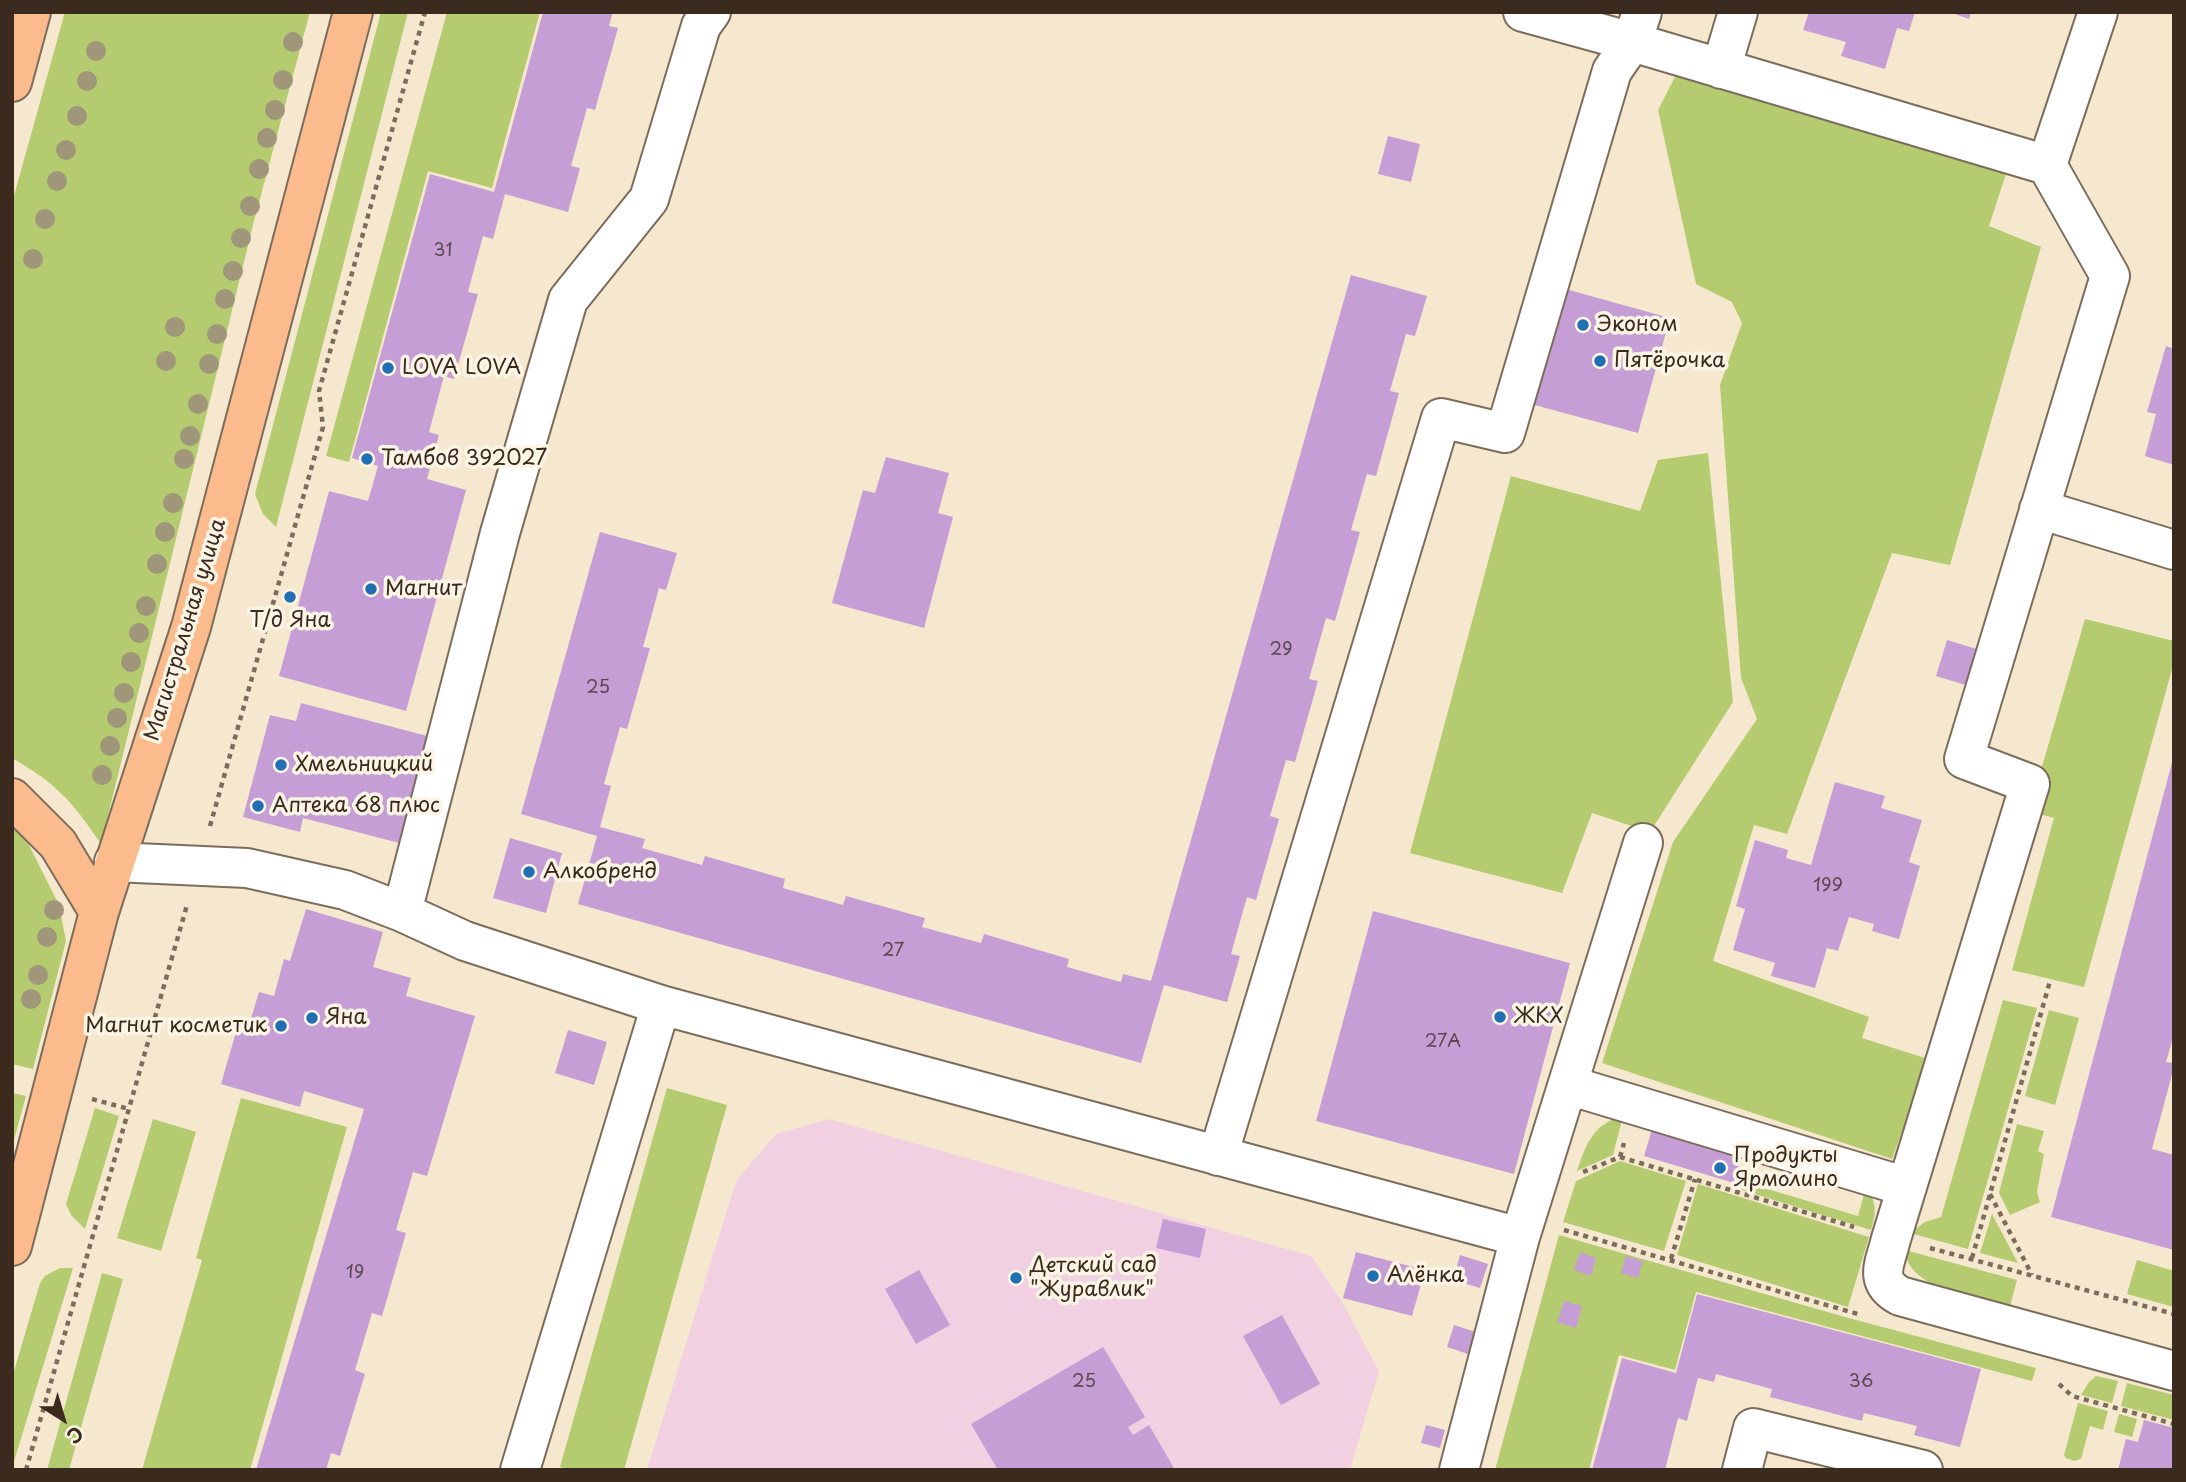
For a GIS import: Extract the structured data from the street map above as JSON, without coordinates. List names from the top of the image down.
{
  "streets": {
    "main road": ["Магистральная улица"]
  },
  "places": [
    "Эконом",
    "Пятёрочка",
    "LOVA LOVA",
    "Тамбов 392027",
    "Магнит",
    "Т/д Яна",
    "Хмельницкий",
    "Аптека 68 плюс",
    "Алкобренд",
    "ЖКХ",
    "Яна",
    "Магнит косметик",
    "Продукты Ярмолино",
    "Алёнка",
    "Детский сад \"Журавлик\""
  ],
  "house_numbers": [
    "31",
    "29",
    "25",
    "199",
    "27",
    "27А",
    "19",
    "25",
    "36"
  ],
  "north": "bottom right"
}
